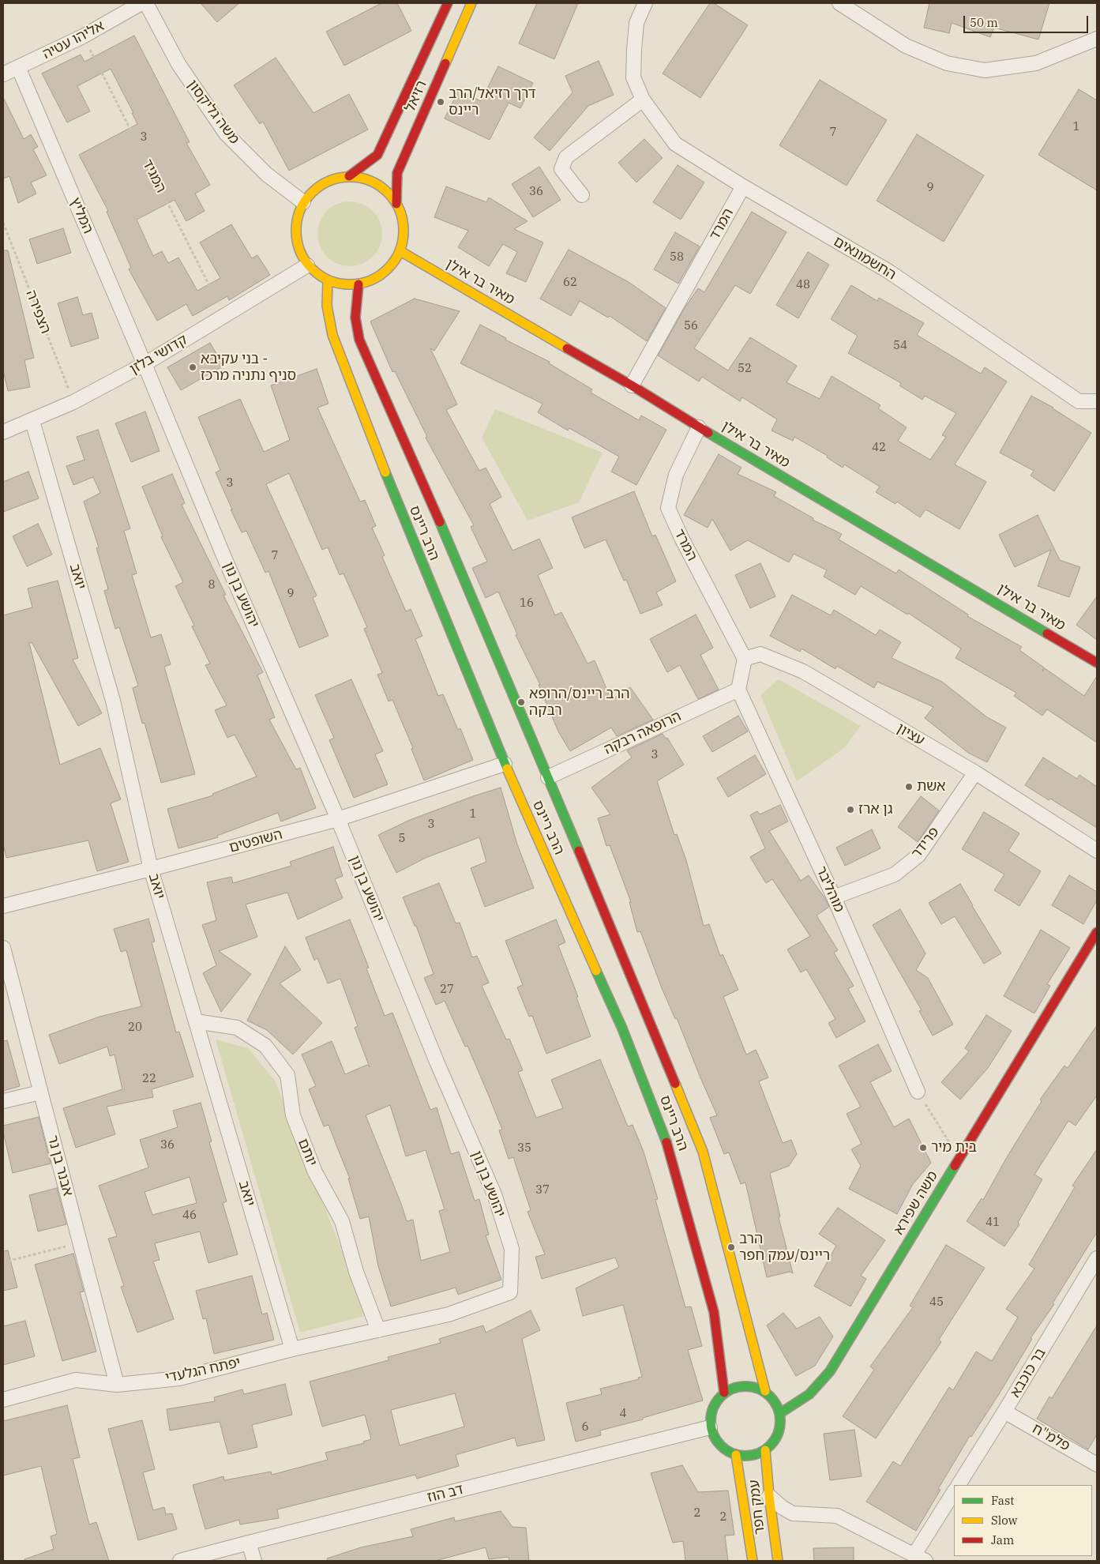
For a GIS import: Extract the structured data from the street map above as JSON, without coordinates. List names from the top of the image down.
{
  "streets": {
    "main road": [
      "רזיאל",
      "מאיר בר אילן",
      "הרב ריינס",
      "משה שפירא",
      "עמק חפר"
    ],
    "street": [
      "אליהו עטיה",
      "משה גליקסון",
      "המליץ",
      "המרד",
      "החשמונאים",
      "קדושי בלזן",
      "יואב",
      "יהושע בן נון",
      "הרופאה רבקה",
      "עציון",
      "השופטים",
      "פרידר",
      "מוהליבר",
      "יותם",
      "אבנר בן נר",
      "יפתח הגלעדי",
      "בר כוכבא",
      "פלמ\"ח",
      "דב הוז"
    ],
    "path": ["המגיד", "הצפירה"]
  },
  "crossings": [
    ["אליהו עטיה", "המגיד"],
    ["אליהו עטיה", "המליץ"],
    ["רזיאל", "משה גליקסון"],
    ["רזיאל", "מאיר בר אילן"],
    ["רזיאל", "קדושי בלזן"],
    ["רזיאל", "הרב ריינס"],
    ["משה גליקסון", "מאיר בר אילן"],
    ["משה גליקסון", "קדושי בלזן"],
    ["משה גליקסון", "הרב ריינס"],
    ["המגיד", "קדושי בלזן"],
    ["המליץ", "קדושי בלזן"],
    ["המליץ", "יהושע בן נון"],
    ["המרד", "החשמונאים"],
    ["המרד", "מאיר בר אילן"],
    ["המרד", "עציון"],
    ["מאיר בר אילן", "קדושי בלזן"],
    ["מאיר בר אילן", "הרב ריינס"],
    ["הצפירה", "קדושי בלזן"],
    ["קדושי בלזן", "הרב ריינס"],
    ["קדושי בלזן", "יואב"],
    ["קדושי בלזן", "יהושע בן נון"],
    ["הרב ריינס", "הרופאה רבקה"],
    ["הרב ריינס", "השופטים"],
    ["הרב ריינס", "משה שפירא"],
    ["הרב ריינס", "דב הוז"],
    ["הרב ריינס", "עמק חפר"],
    ["יואב", "השופטים"],
    ["יואב", "יותם"],
    ["יואב", "יפתח הגלעדי"],
    ["יהושע בן נון", "השופטים"],
    ["יהושע בן נון", "יותם"],
    ["יהושע בן נון", "יפתח הגלעדי"],
    ["הרופאה רבקה", "מוהליבר"],
    ["עציון", "פרידר"],
    ["פרידר", "מוהליבר"],
    ["יותם", "יפתח הגלעדי"],
    ["אבנר בן נר", "יפתח הגלעדי"],
    ["משה שפירא", "דב הוז"],
    ["משה שפירא", "עמק חפר"],
    ["בר כוכבא", "פלמ\"ח"],
    ["דב הוז", "עמק חפר"]
  ],
  "places": [
    "דרך רזיאל/הרב ריינס",
    "בני עקיבא - סניף נתניה מרכז",
    "הרב ריינס/הרופא רבקה",
    "אשת",
    "גן ארז",
    "בית מיר",
    "הרב ריינס/עמק חפר"
  ],
  "house_numbers": [
    "1",
    "7",
    "3",
    "9",
    "36",
    "58",
    "62",
    "48",
    "56",
    "54",
    "52",
    "42",
    "3",
    "7",
    "8",
    "9",
    "16",
    "3",
    "1",
    "3",
    "5",
    "27",
    "20",
    "22",
    "36",
    "35",
    "37",
    "46",
    "41",
    "45",
    "4",
    "6",
    "2",
    "2"
  ],
  "legend": ["Fast", "Slow", "Jam"],
  "scale_bar": "50 m"
}
